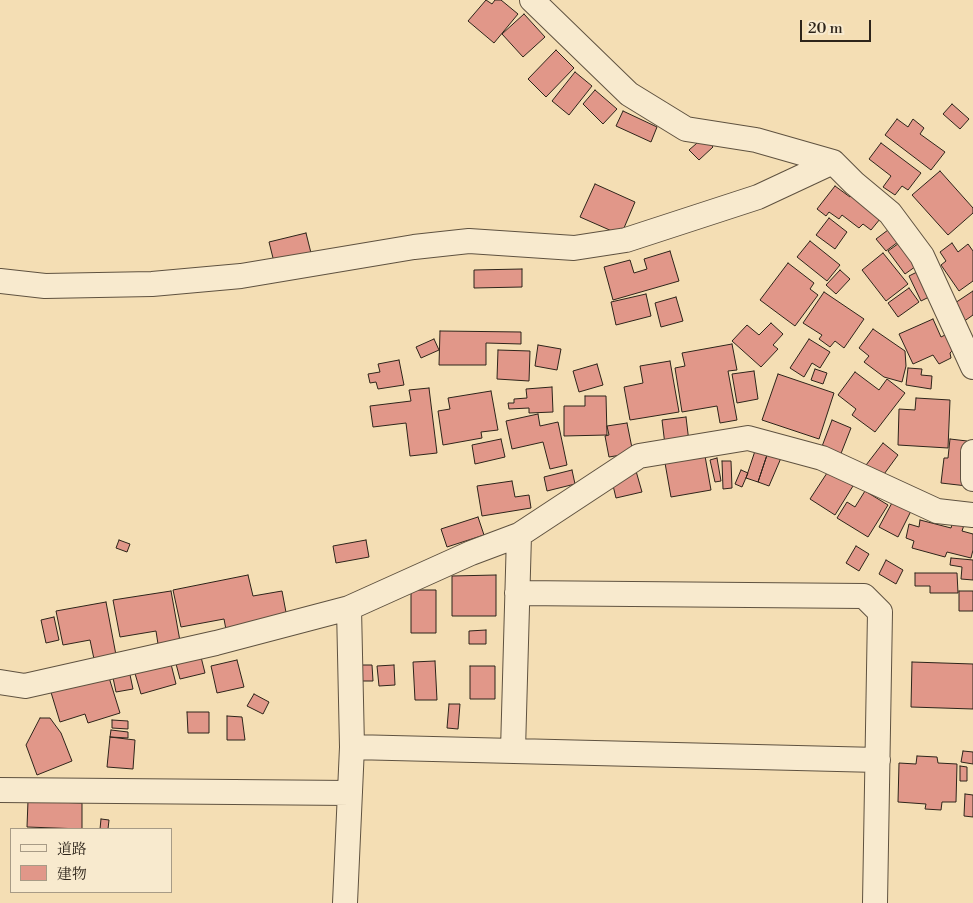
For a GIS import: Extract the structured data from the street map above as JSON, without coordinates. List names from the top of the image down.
{
  "legend": ["道路", "建物"],
  "scale_bar": "20 m"
}
